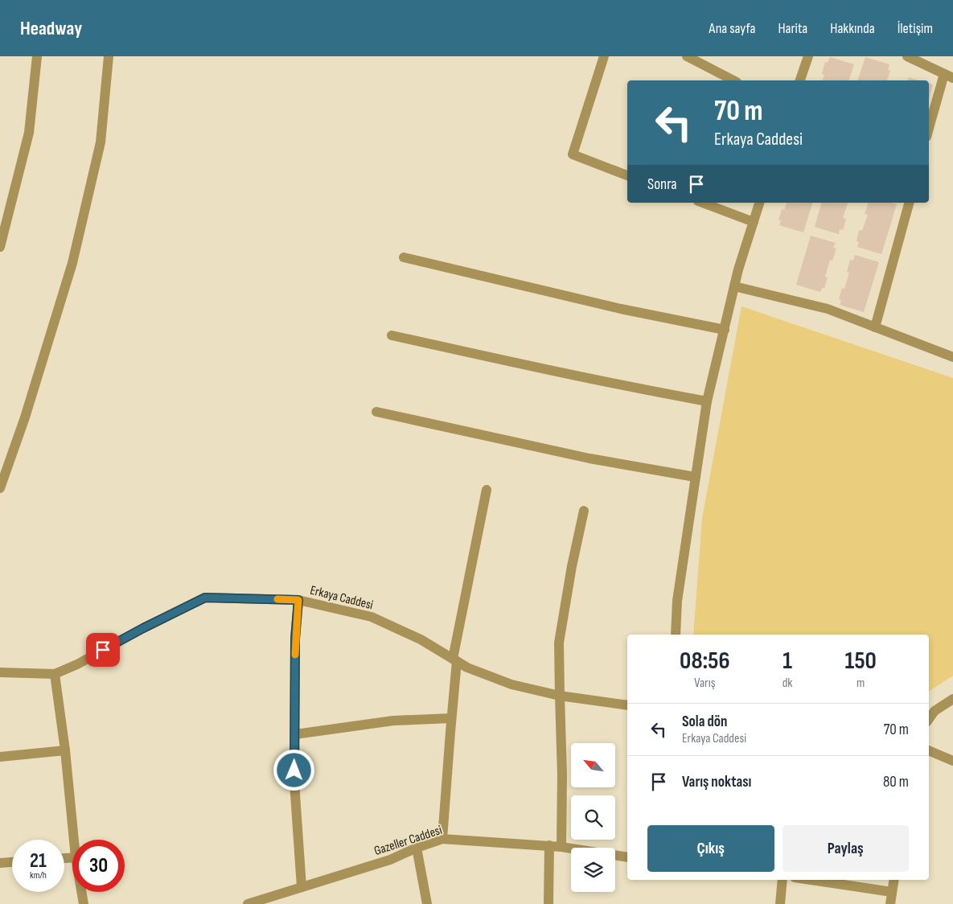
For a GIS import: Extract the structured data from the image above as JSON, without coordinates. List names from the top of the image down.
{
  "streets": {
    "street": ["Erkaya Caddesi", "Gazeller Caddesi"]
  },
  "north": "top left",
  "page": {
    "header": "Headway",
    "nav": [
      "Ana sayfa",
      "Harita",
      "Hakkında",
      "İletişim"
    ],
    "turn": ["70 m", "Erkaya Caddesi"],
    "then": "Sonra",
    "eta": [
      "08:56",
      "Varış",
      "1",
      "dk",
      "150",
      "m"
    ],
    "list": [
      {
        "name": "Sola dön",
        "note": "Erkaya Caddesi",
        "value": "70 m"
      },
      {
        "name": "Varış noktası",
        "value": "80 m"
      }
    ],
    "buttons": ["Çıkış", "Paylaş"],
    "speed": "21 km/h",
    "limit": "30"
  }
}
